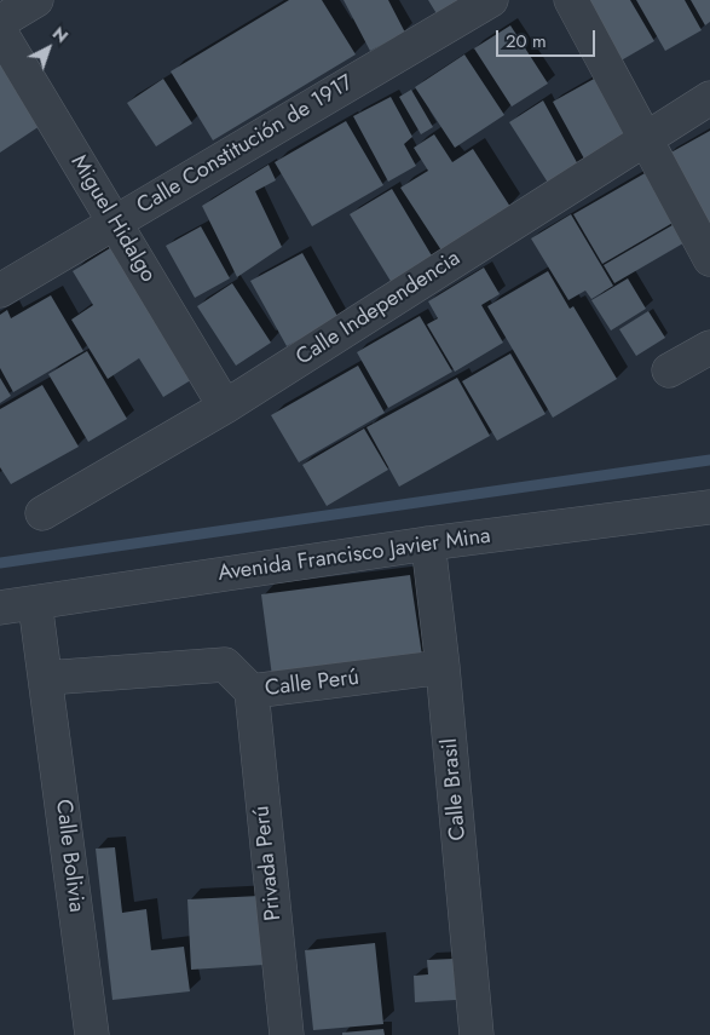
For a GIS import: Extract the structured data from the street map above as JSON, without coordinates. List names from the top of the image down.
{
  "streets": {
    "street": [
      "Calle Constitución de 1917",
      "Miguel Hidalgo",
      "Calle Independencia",
      "Avenida Francisco Javier Mina",
      "Calle Perú",
      "Calle Brasil",
      "Calle Bolivia",
      "Privada Perú"
    ]
  },
  "crossings": [
    ["Calle Constitución de 1917", "Miguel Hidalgo"],
    ["Miguel Hidalgo", "Calle Independencia"],
    ["Avenida Francisco Javier Mina", "Calle Brasil"],
    ["Avenida Francisco Javier Mina", "Calle Bolivia"],
    ["Calle Perú", "Calle Brasil"],
    ["Calle Perú", "Calle Bolivia"],
    ["Calle Perú", "Privada Perú"]
  ],
  "scale_bar": "20 m",
  "north": "top right"
}
